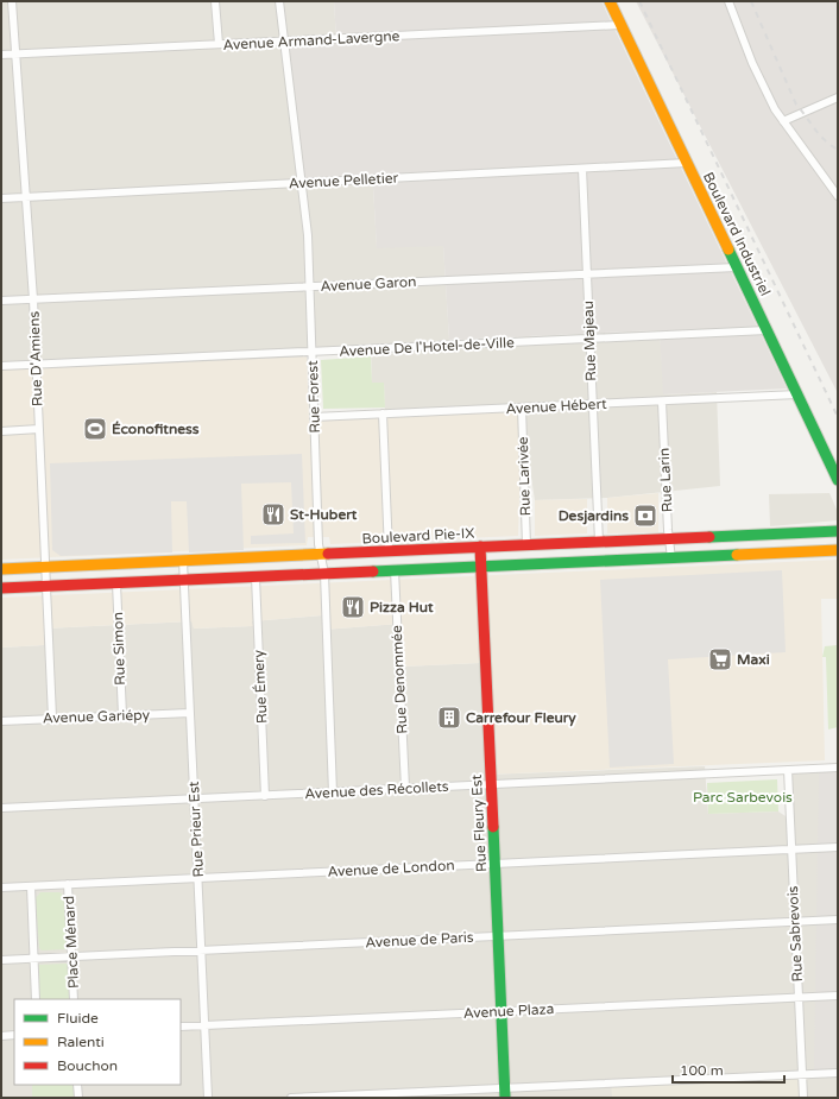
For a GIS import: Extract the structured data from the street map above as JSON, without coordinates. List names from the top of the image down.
{
  "streets": {
    "main road": ["Boulevard Industriel", "Boulevard Pie-IX", "Rue Fleury Est"],
    "street": [
      "Avenue Armand-Lavergne",
      "Avenue Pelletier",
      "Avenue Garon",
      "Rue Majeau",
      "Avenue De l'Hotel-de-Ville",
      "Rue D'Amiens",
      "Rue Forest",
      "Avenue Hébert",
      "Rue Larivée",
      "Rue Larin",
      "Rue Simon",
      "Rue Denommée",
      "Rue Émery",
      "Avenue Gariépy",
      "Avenue des Récollets",
      "Rue Prieur Est",
      "Avenue de London",
      "Rue Sabrevois",
      "Avenue de Paris",
      "Place Ménard",
      "Avenue Plaza"
    ]
  },
  "crossings": [
    ["Avenue Armand-Lavergne", "Boulevard Industriel"],
    ["Avenue Armand-Lavergne", "Rue D'Amiens"],
    ["Avenue Armand-Lavergne", "Rue Forest"],
    ["Avenue Pelletier", "Boulevard Industriel"],
    ["Avenue Pelletier", "Rue Majeau"],
    ["Avenue Pelletier", "Rue D'Amiens"],
    ["Avenue Pelletier", "Rue Forest"],
    ["Boulevard Industriel", "Avenue Garon"],
    ["Boulevard Industriel", "Avenue De l'Hotel-de-Ville"],
    ["Boulevard Industriel", "Avenue Hébert"],
    ["Avenue Garon", "Rue Majeau"],
    ["Avenue Garon", "Rue D'Amiens"],
    ["Avenue Garon", "Rue Forest"],
    ["Rue Majeau", "Avenue De l'Hotel-de-Ville"],
    ["Rue Majeau", "Avenue Hébert"],
    ["Rue Majeau", "Boulevard Pie-IX"],
    ["Avenue De l'Hotel-de-Ville", "Rue D'Amiens"],
    ["Avenue De l'Hotel-de-Ville", "Rue Forest"],
    ["Rue D'Amiens", "Boulevard Pie-IX"],
    ["Rue D'Amiens", "Avenue Gariépy"],
    ["Rue Forest", "Avenue Hébert"],
    ["Rue Forest", "Boulevard Pie-IX"],
    ["Rue Forest", "Avenue des Récollets"],
    ["Avenue Hébert", "Rue Larivée"],
    ["Avenue Hébert", "Rue Larin"],
    ["Rue Larivée", "Boulevard Pie-IX"],
    ["Rue Larin", "Boulevard Pie-IX"],
    ["Boulevard Pie-IX", "Rue Fleury Est"],
    ["Boulevard Pie-IX", "Rue Prieur Est"],
    ["Rue Simon", "Avenue Gariépy"],
    ["Rue Denommée", "Avenue des Récollets"],
    ["Rue Émery", "Avenue des Récollets"],
    ["Avenue Gariépy", "Rue Prieur Est"],
    ["Avenue des Récollets", "Rue Fleury Est"],
    ["Avenue des Récollets", "Rue Prieur Est"],
    ["Avenue des Récollets", "Rue Sabrevois"],
    ["Rue Fleury Est", "Avenue de London"],
    ["Rue Fleury Est", "Avenue de Paris"],
    ["Rue Fleury Est", "Avenue Plaza"],
    ["Rue Prieur Est", "Avenue de London"],
    ["Rue Prieur Est", "Avenue de Paris"],
    ["Rue Prieur Est", "Avenue Plaza"],
    ["Avenue de London", "Rue Sabrevois"],
    ["Avenue de London", "Place Ménard"],
    ["Rue Sabrevois", "Avenue de Paris"],
    ["Rue Sabrevois", "Avenue Plaza"],
    ["Avenue de Paris", "Place Ménard"]
  ],
  "parks": ["Parc Sarbevois"],
  "places": {
    "sports": ["Éconofitness"],
    "restaurant": ["St-Hubert", "Pizza Hut"],
    "bank": ["Desjardins"],
    "supermarket": ["Maxi"],
    "building": ["Carrefour Fleury"]
  },
  "legend": ["Fluide", "Ralenti", "Bouchon"],
  "scale_bar": "100 m"
}
